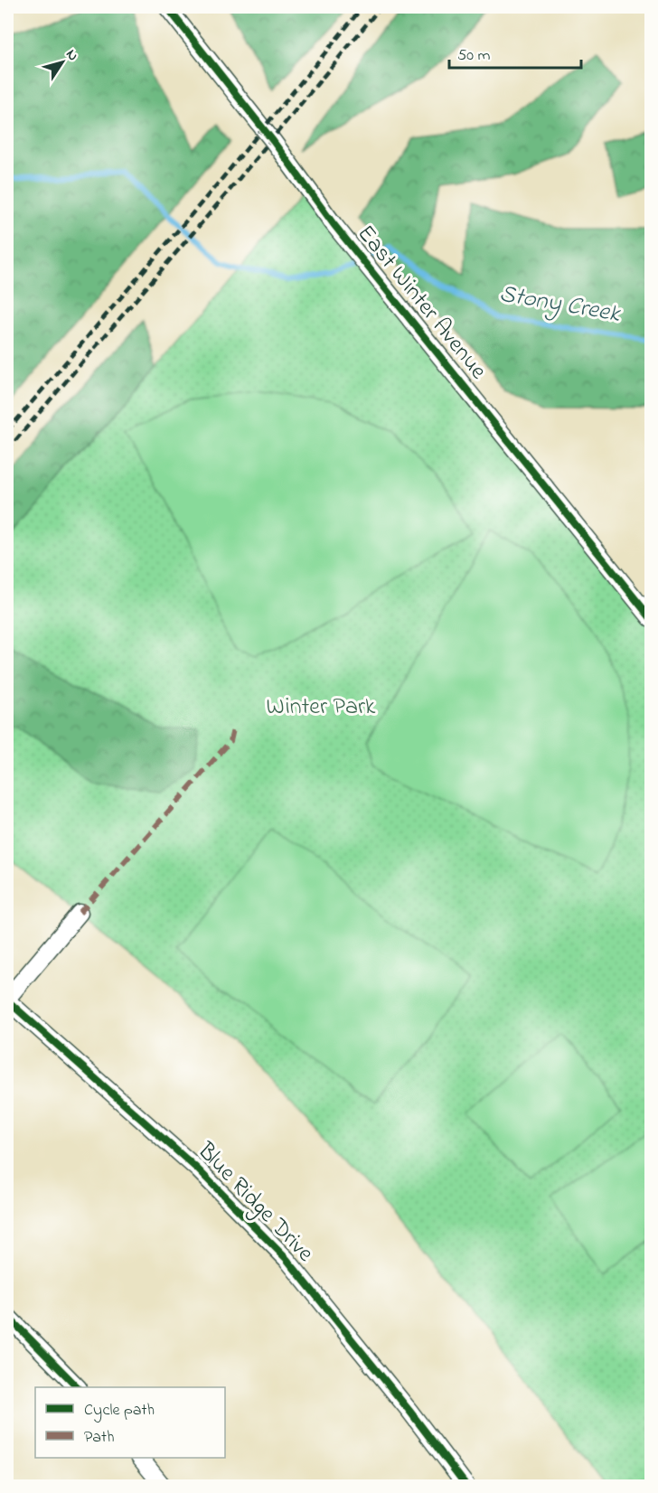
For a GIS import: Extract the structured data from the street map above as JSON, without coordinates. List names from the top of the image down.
{
  "streets": {
    "street": ["East Winter Avenue", "Blue Ridge Drive"]
  },
  "water": ["Stony Creek"],
  "parks": ["Winter Park"],
  "legend": ["Cycle path", "Path"],
  "scale_bar": "50 m",
  "north": "top right"
}
